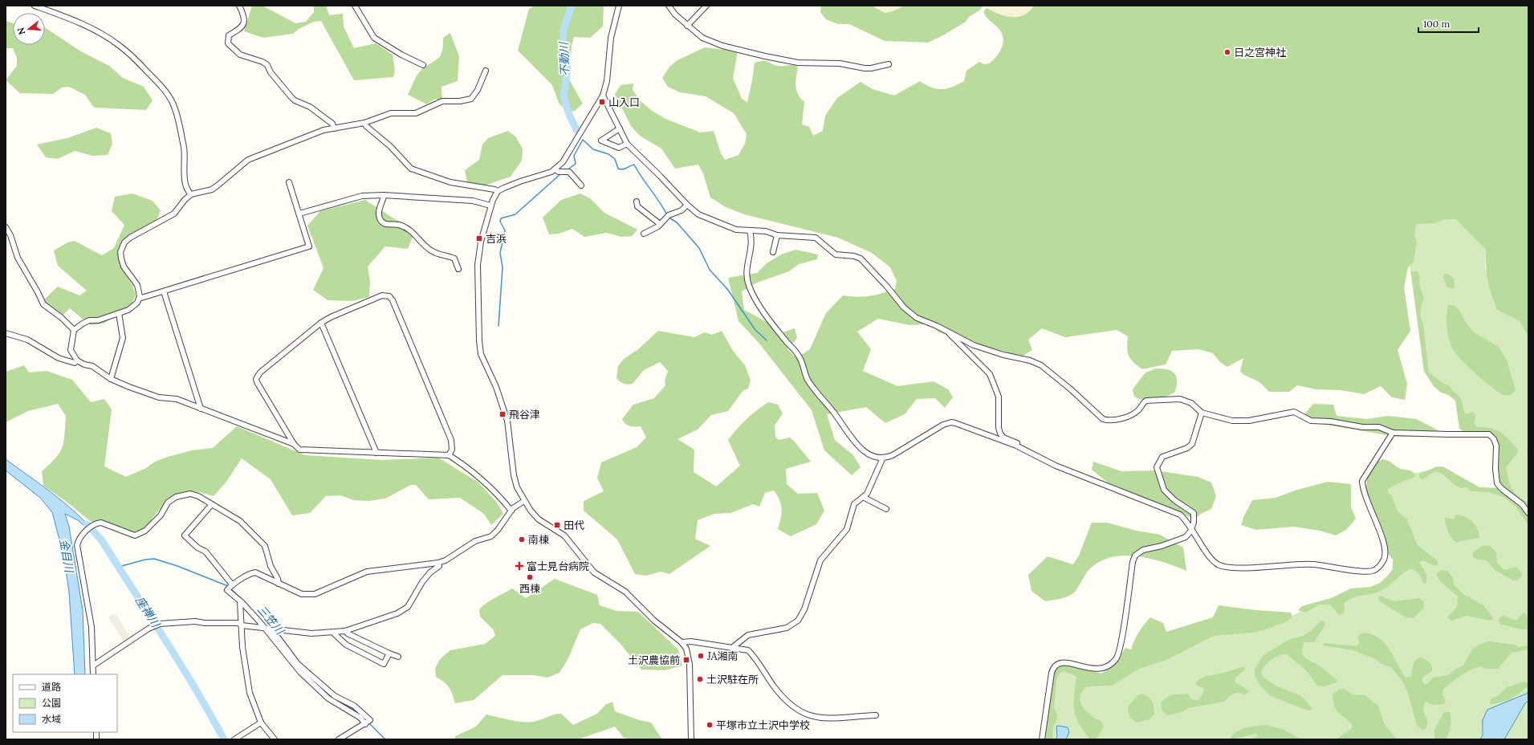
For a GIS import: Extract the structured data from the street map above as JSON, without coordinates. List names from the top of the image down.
{
  "water": [
    "不動川",
    "金目川",
    "座禅川",
    "三笠川"
  ],
  "places": {
    "other": [
      "日之宮神社",
      "南棟",
      "西棟",
      "JA湘南",
      "土沢駐在所",
      "平塚市立土沢中学校"
    ],
    "transit": [
      "山入口",
      "吉浜",
      "飛谷津",
      "田代",
      "土沢農協前"
    ],
    "health": ["富士見台病院"]
  },
  "legend": ["道路", "公園", "水域"],
  "scale_bar": "100 m",
  "north": "left"
}
